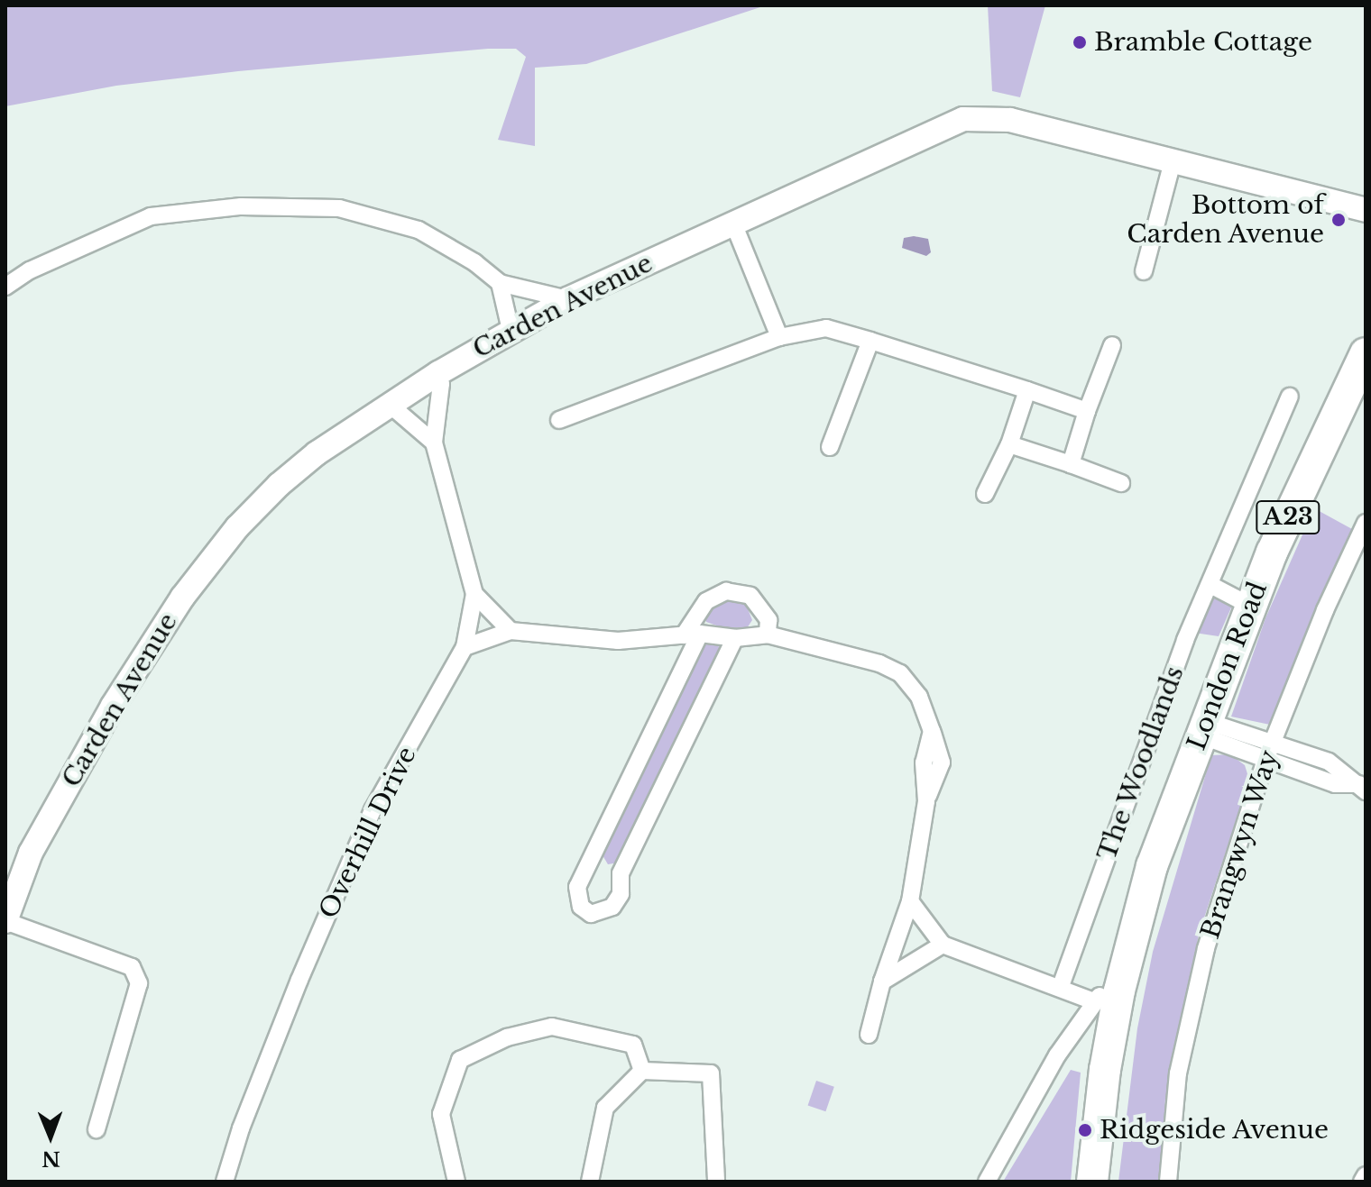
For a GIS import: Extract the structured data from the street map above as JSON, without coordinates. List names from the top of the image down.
{
  "streets": {
    "highway": ["A23", "London Road"],
    "street": [
      "Carden Avenue",
      "The Woodlands",
      "Overhill Drive",
      "Brangwyn Way"
    ]
  },
  "crossings": [
    ["Carden Avenue", "Overhill Drive"],
    ["A23", "London Road"]
  ],
  "places": ["Bramble Cottage", "Bottom of Carden Avenue", "Ridgeside Avenue"],
  "north": "bottom"
}
